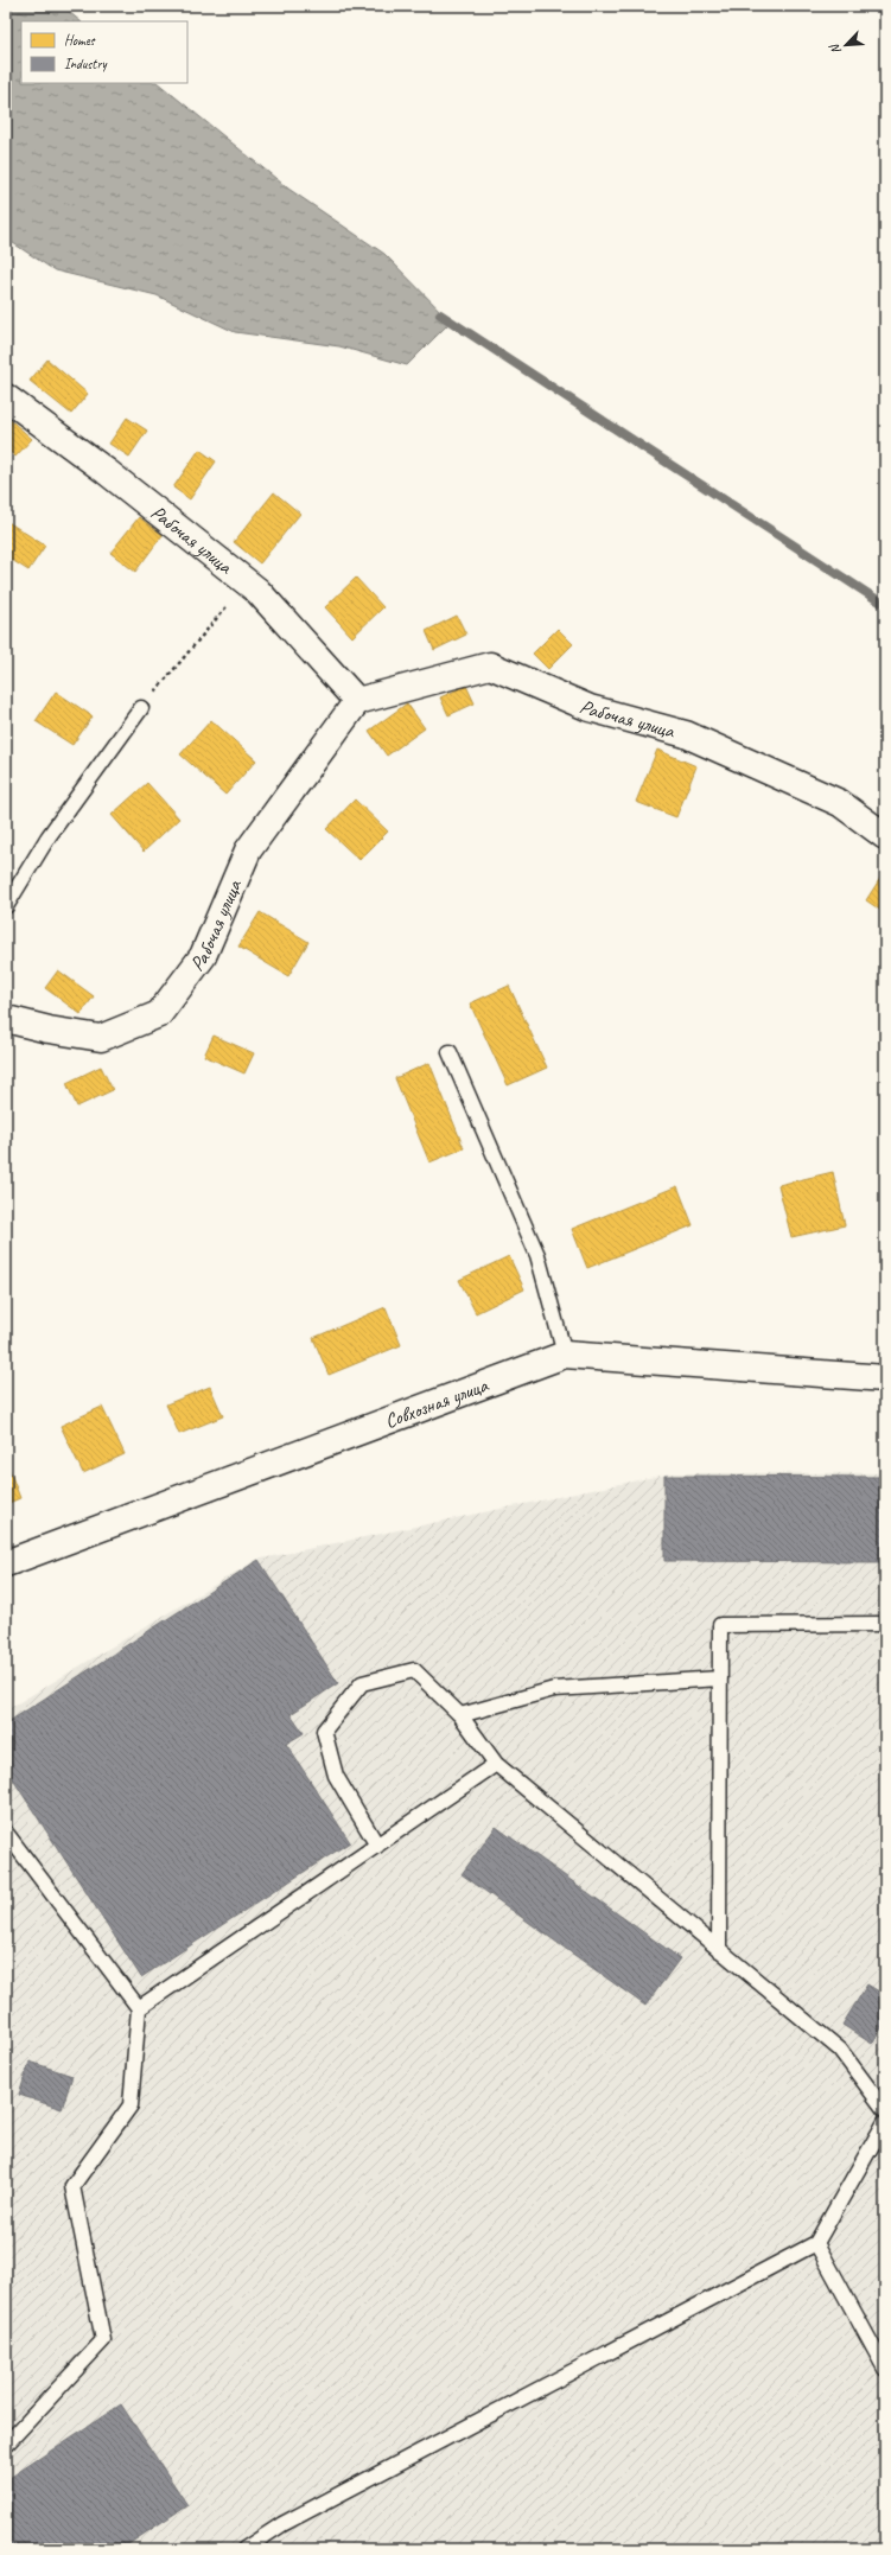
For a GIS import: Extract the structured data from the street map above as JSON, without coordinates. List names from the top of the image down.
{
  "streets": {
    "street": ["Рабочая улица", "Совхозная улица"]
  },
  "legend": ["Homes", "Industry"],
  "north": "bottom left"
}
